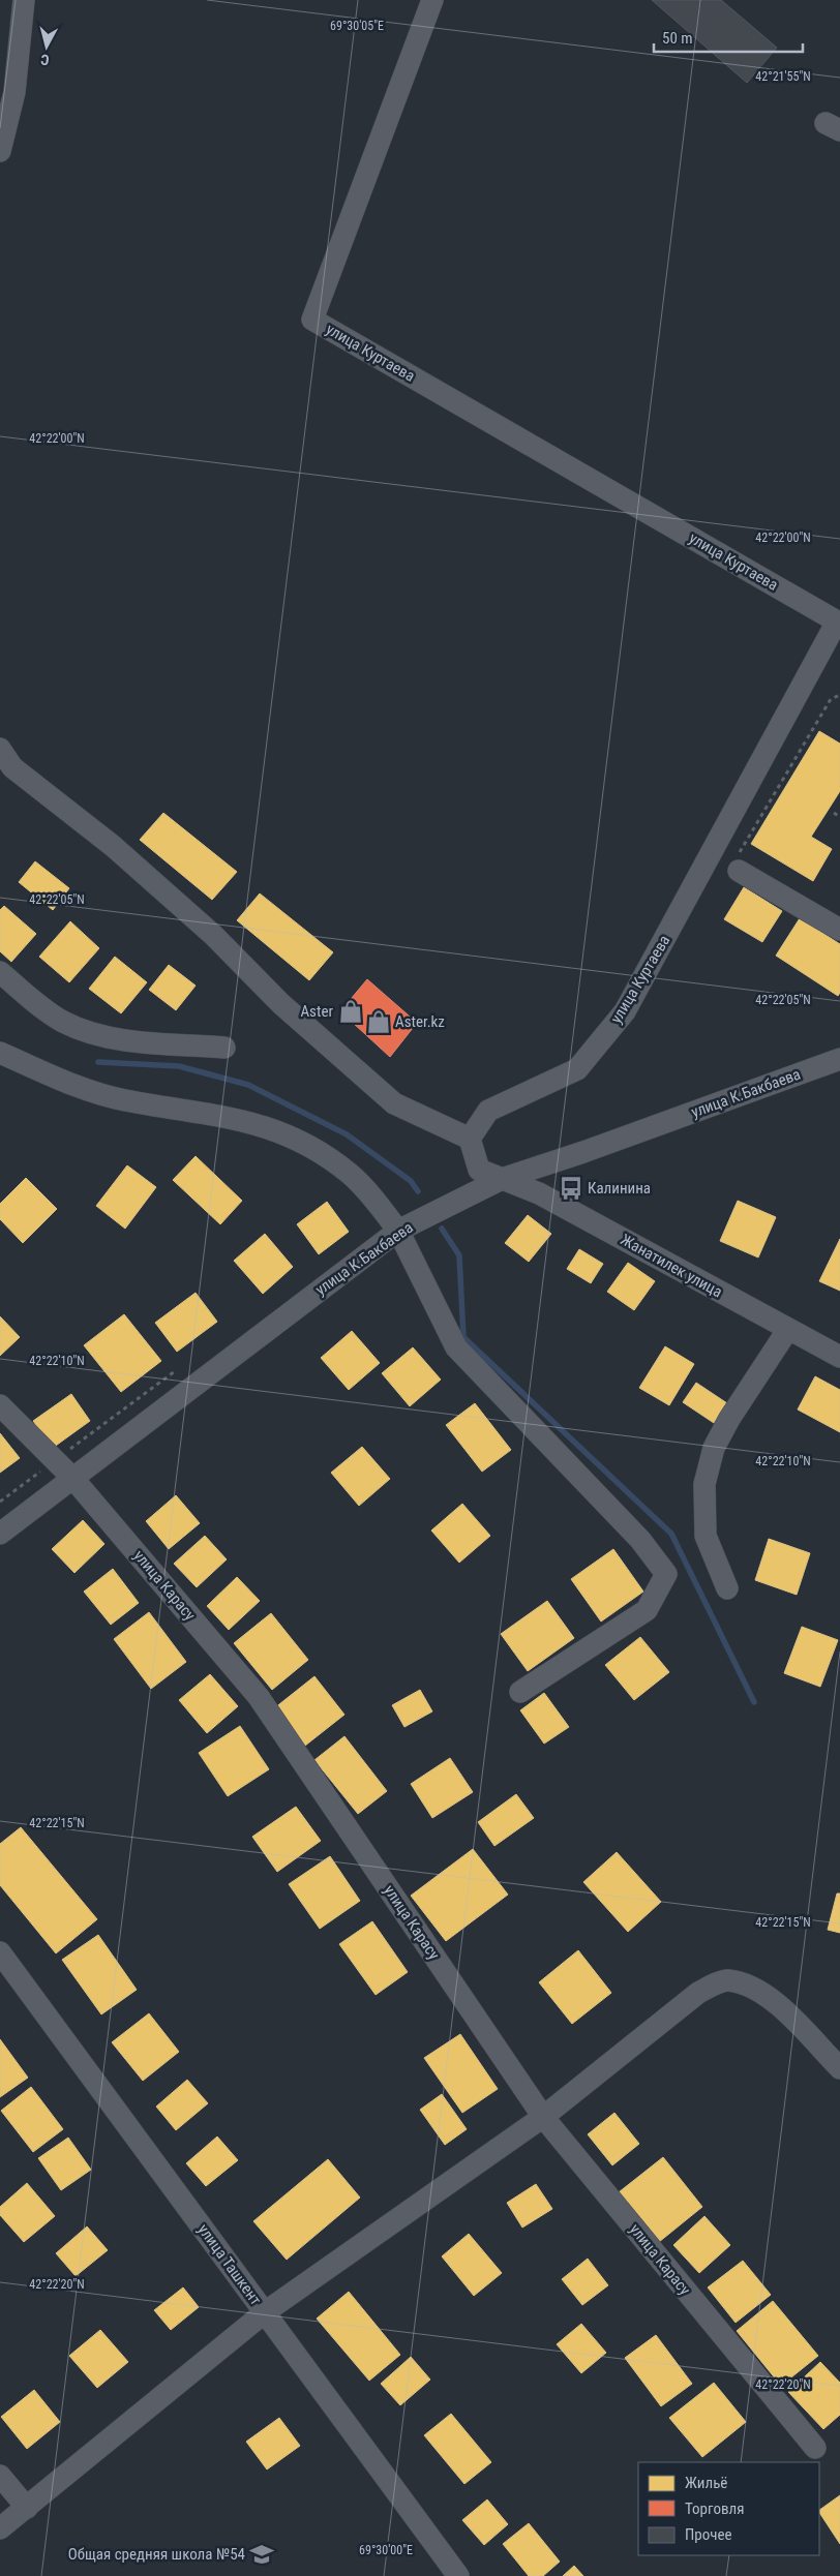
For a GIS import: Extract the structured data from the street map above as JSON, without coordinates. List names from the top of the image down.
{
  "streets": {
    "street": [
      "улица Куртаева",
      "улица К.Бакбаева",
      "Жанатилек улица",
      "улица Карасу",
      "улица Ташкент"
    ]
  },
  "crossings": [
    ["улица К.Бакбаева", "Жанатилек улица"],
    ["улица К.Бакбаева", "улица Карасу"]
  ],
  "places": {
    "shop": ["Aster", "Aster.kz"],
    "bus stop": ["Калинина"],
    "school or university": ["Общая средняя школа №54"]
  },
  "legend": ["Жильё", "Торговля", "Прочее"],
  "scale_bar": "50 m",
  "north": "bottom",
  "coordinates": [
    "69°30'05\"E",
    "42°21'55\"N",
    "42°22'00\"N",
    "42°22'05\"N",
    "42°22'10\"N",
    "42°22'15\"N",
    "42°22'20\"N",
    "69°30'00\"E"
  ]
}
